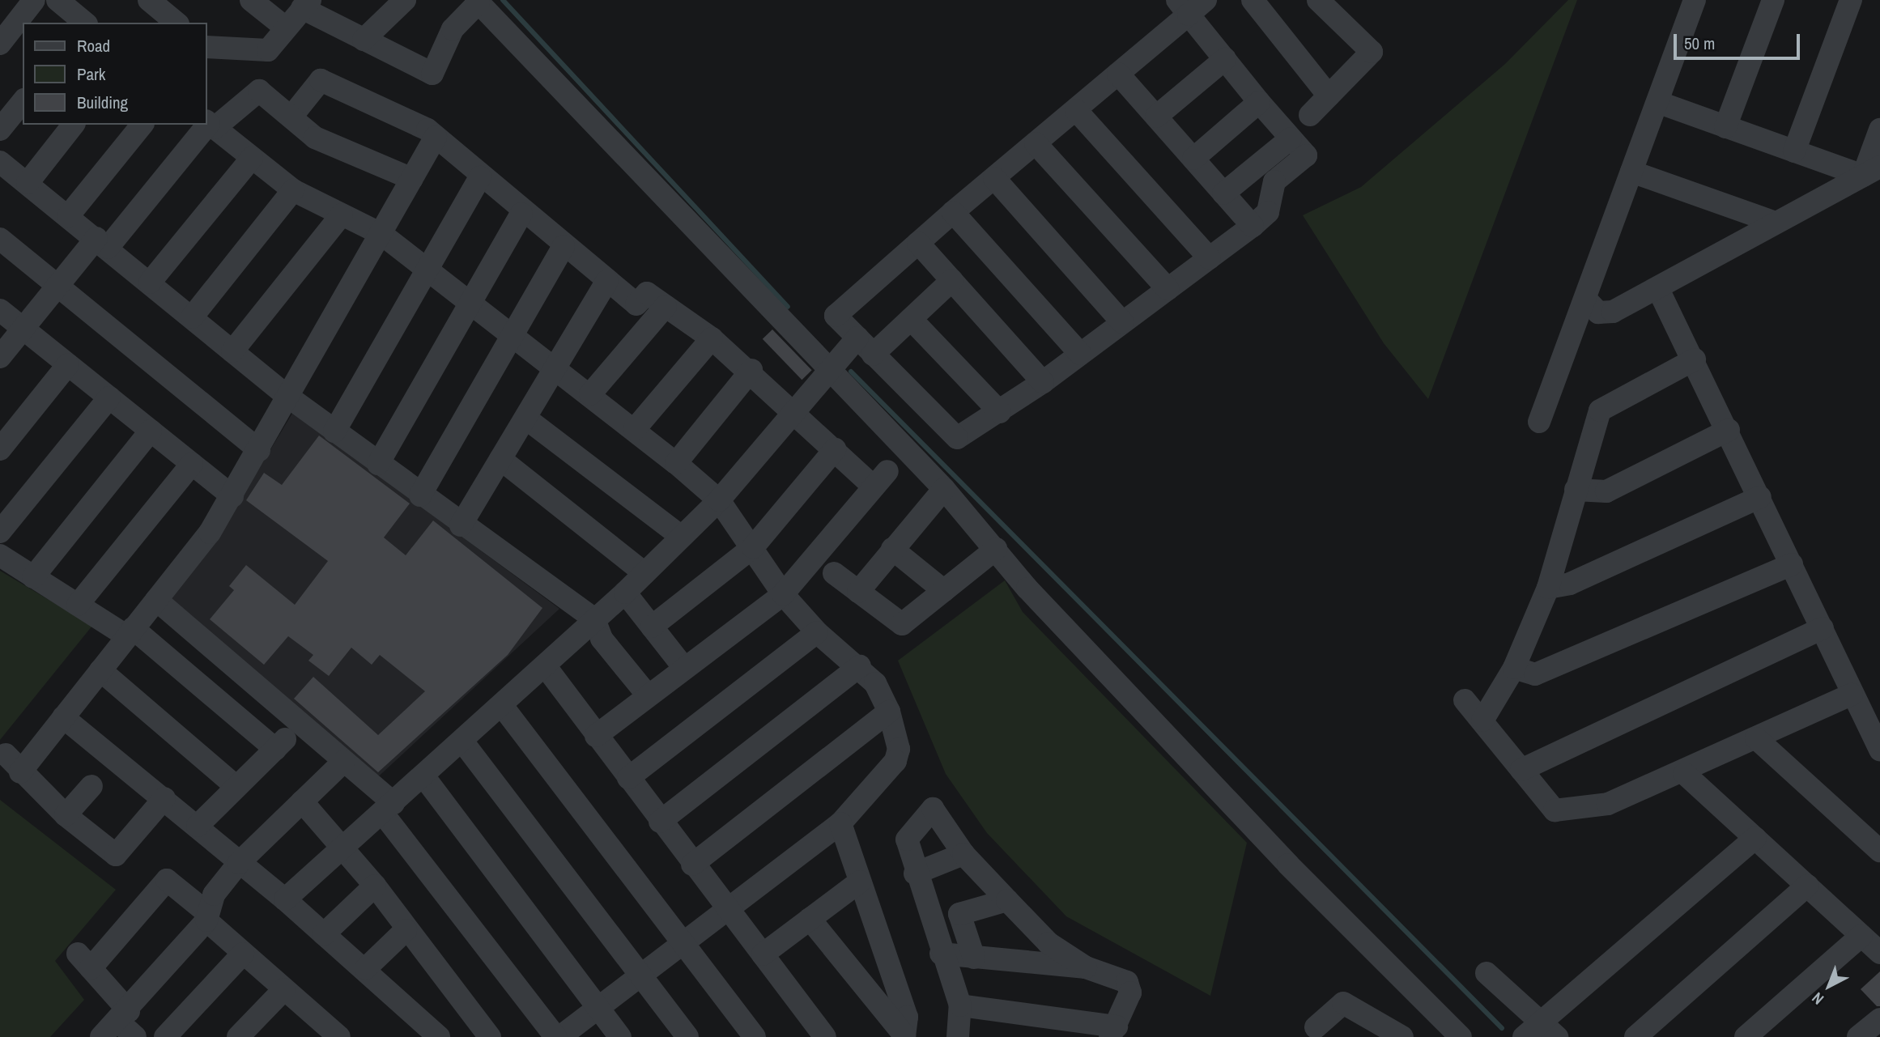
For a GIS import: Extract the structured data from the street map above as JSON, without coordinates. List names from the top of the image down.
{
  "legend": ["Road", "Park", "Building"],
  "scale_bar": "50 m",
  "north": "bottom left"
}
